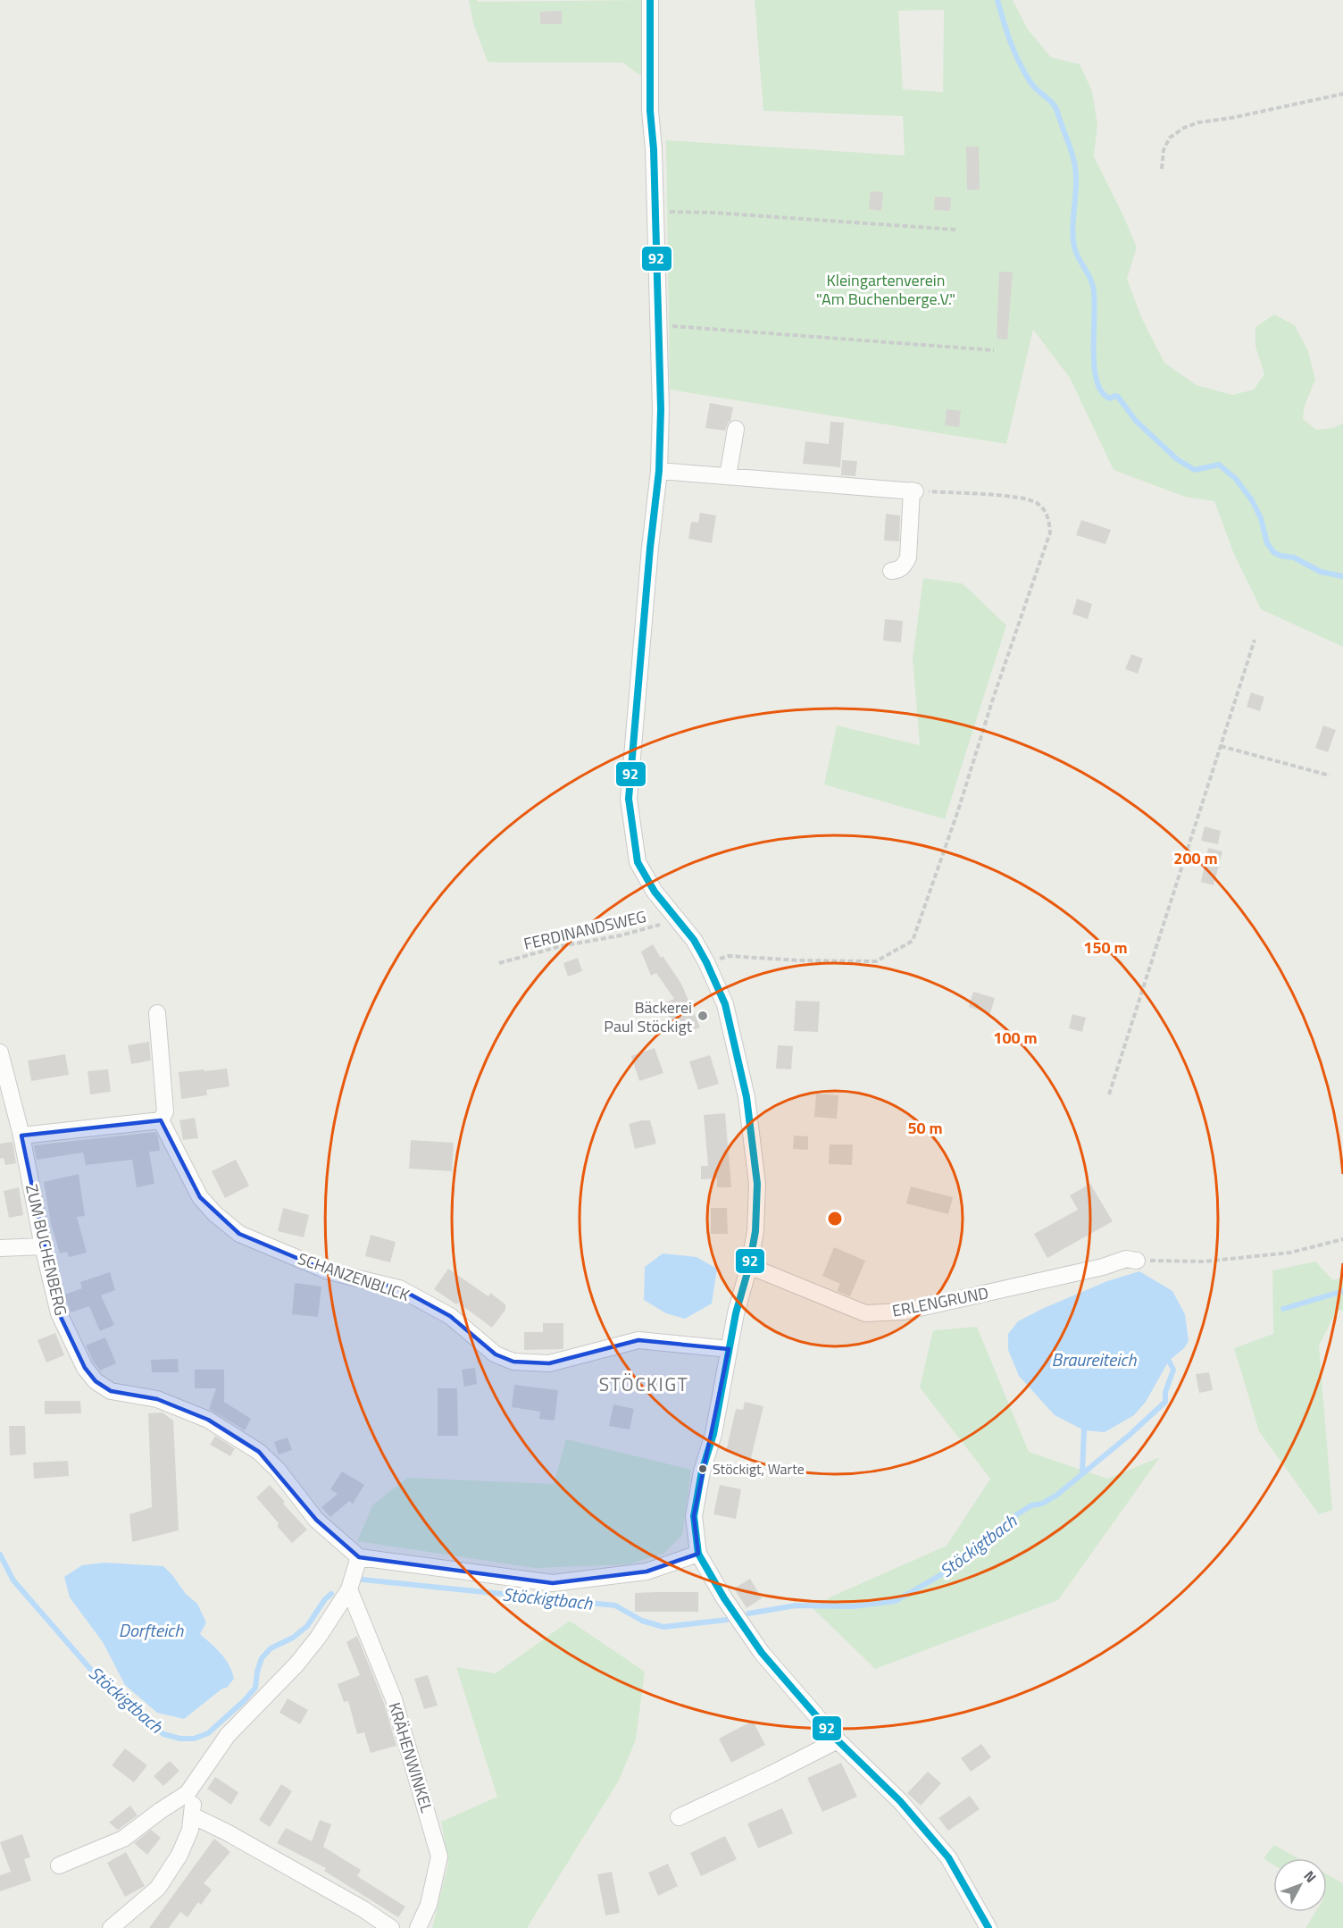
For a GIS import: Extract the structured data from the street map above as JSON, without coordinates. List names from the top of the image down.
{
  "streets": {
    "street": [
      "ZUM BUCHENBERG",
      "SCHANZENBLICK",
      "ERLENGRUND",
      "KRÄHENWINKEL"
    ],
    "path": ["FERDINANDSWEG"]
  },
  "districts": ["STÖCKIGT"],
  "water": ["Braureiteich", "Stöckigtbach", "Dorfteich"],
  "parks": ["Kleingartenverein \"Am Buchenberge.V.\""],
  "places": ["Bäckerei Paul Stöckigt", "Stöckigt, Warte"],
  "lines": ["transit line 92"],
  "north": "top right",
  "rings": [
    "200 m",
    "150 m",
    "100 m",
    "50 m"
  ]
}
